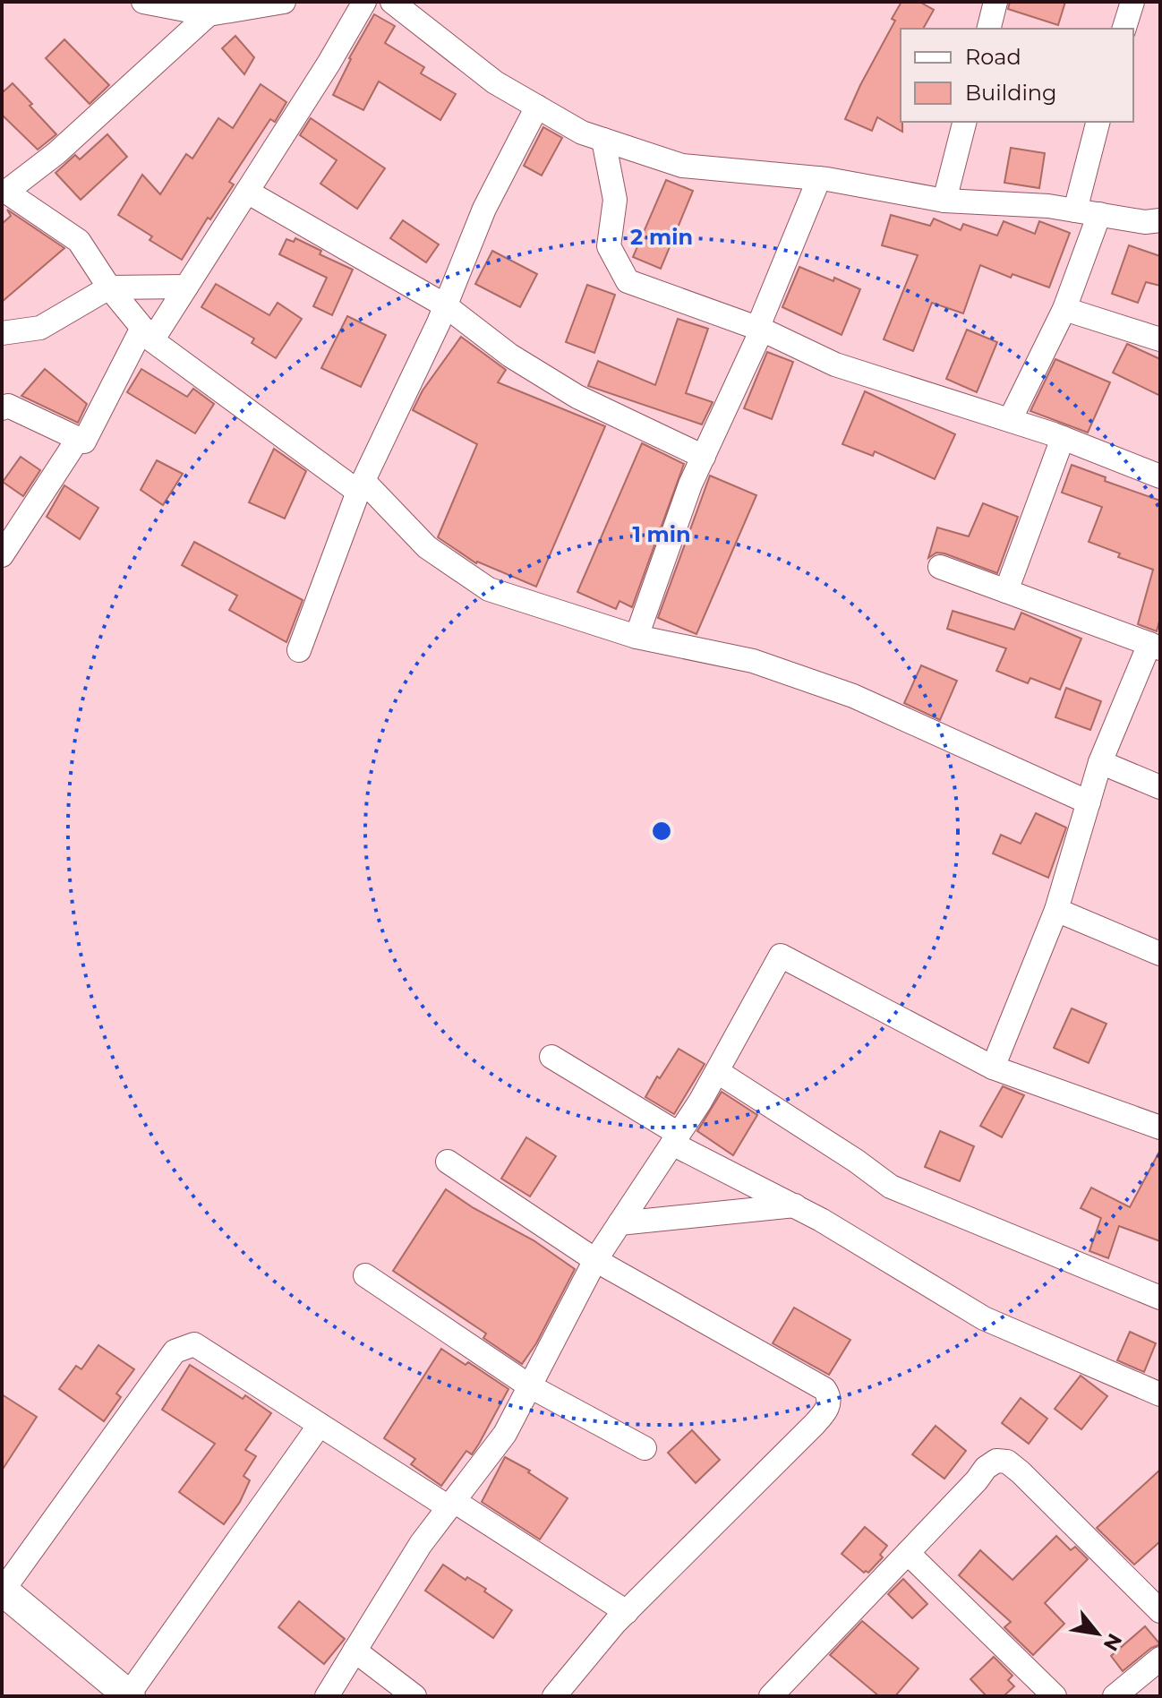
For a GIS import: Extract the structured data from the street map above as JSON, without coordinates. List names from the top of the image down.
{
  "legend": ["Road", "Building"],
  "north": "bottom right",
  "rings": ["2 min", "1 min"]
}
